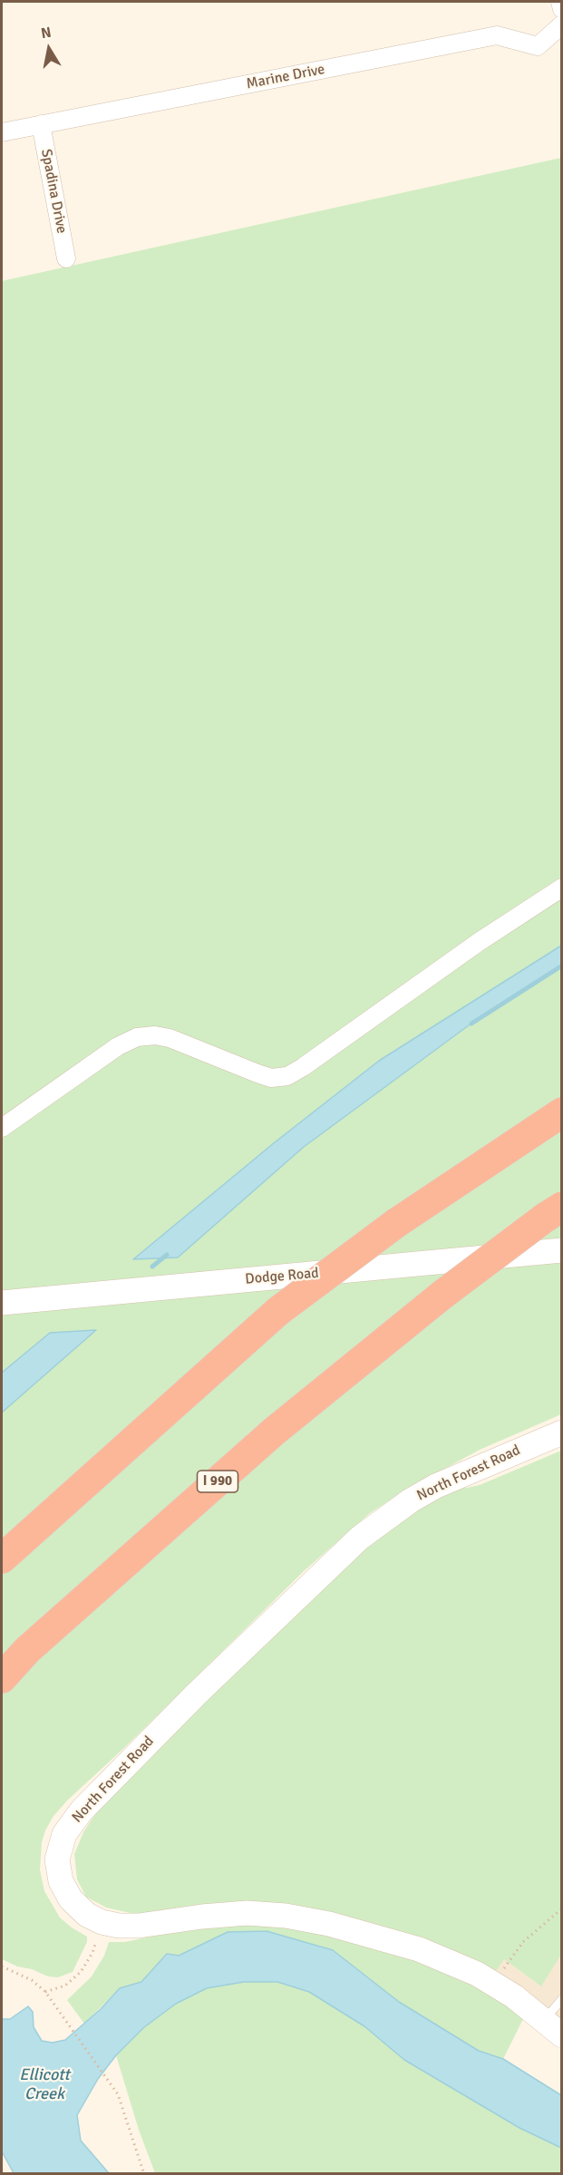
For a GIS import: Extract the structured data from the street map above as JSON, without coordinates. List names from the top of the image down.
{
  "streets": {
    "highway": ["I 990"],
    "street": [
      "Marine Drive",
      "Spadina Drive",
      "Dodge Road",
      "North Forest Road"
    ]
  },
  "crossings": [
    ["Marine Drive", "Spadina Drive"]
  ],
  "water": ["Ellicott Creek"],
  "north": "top"
}
